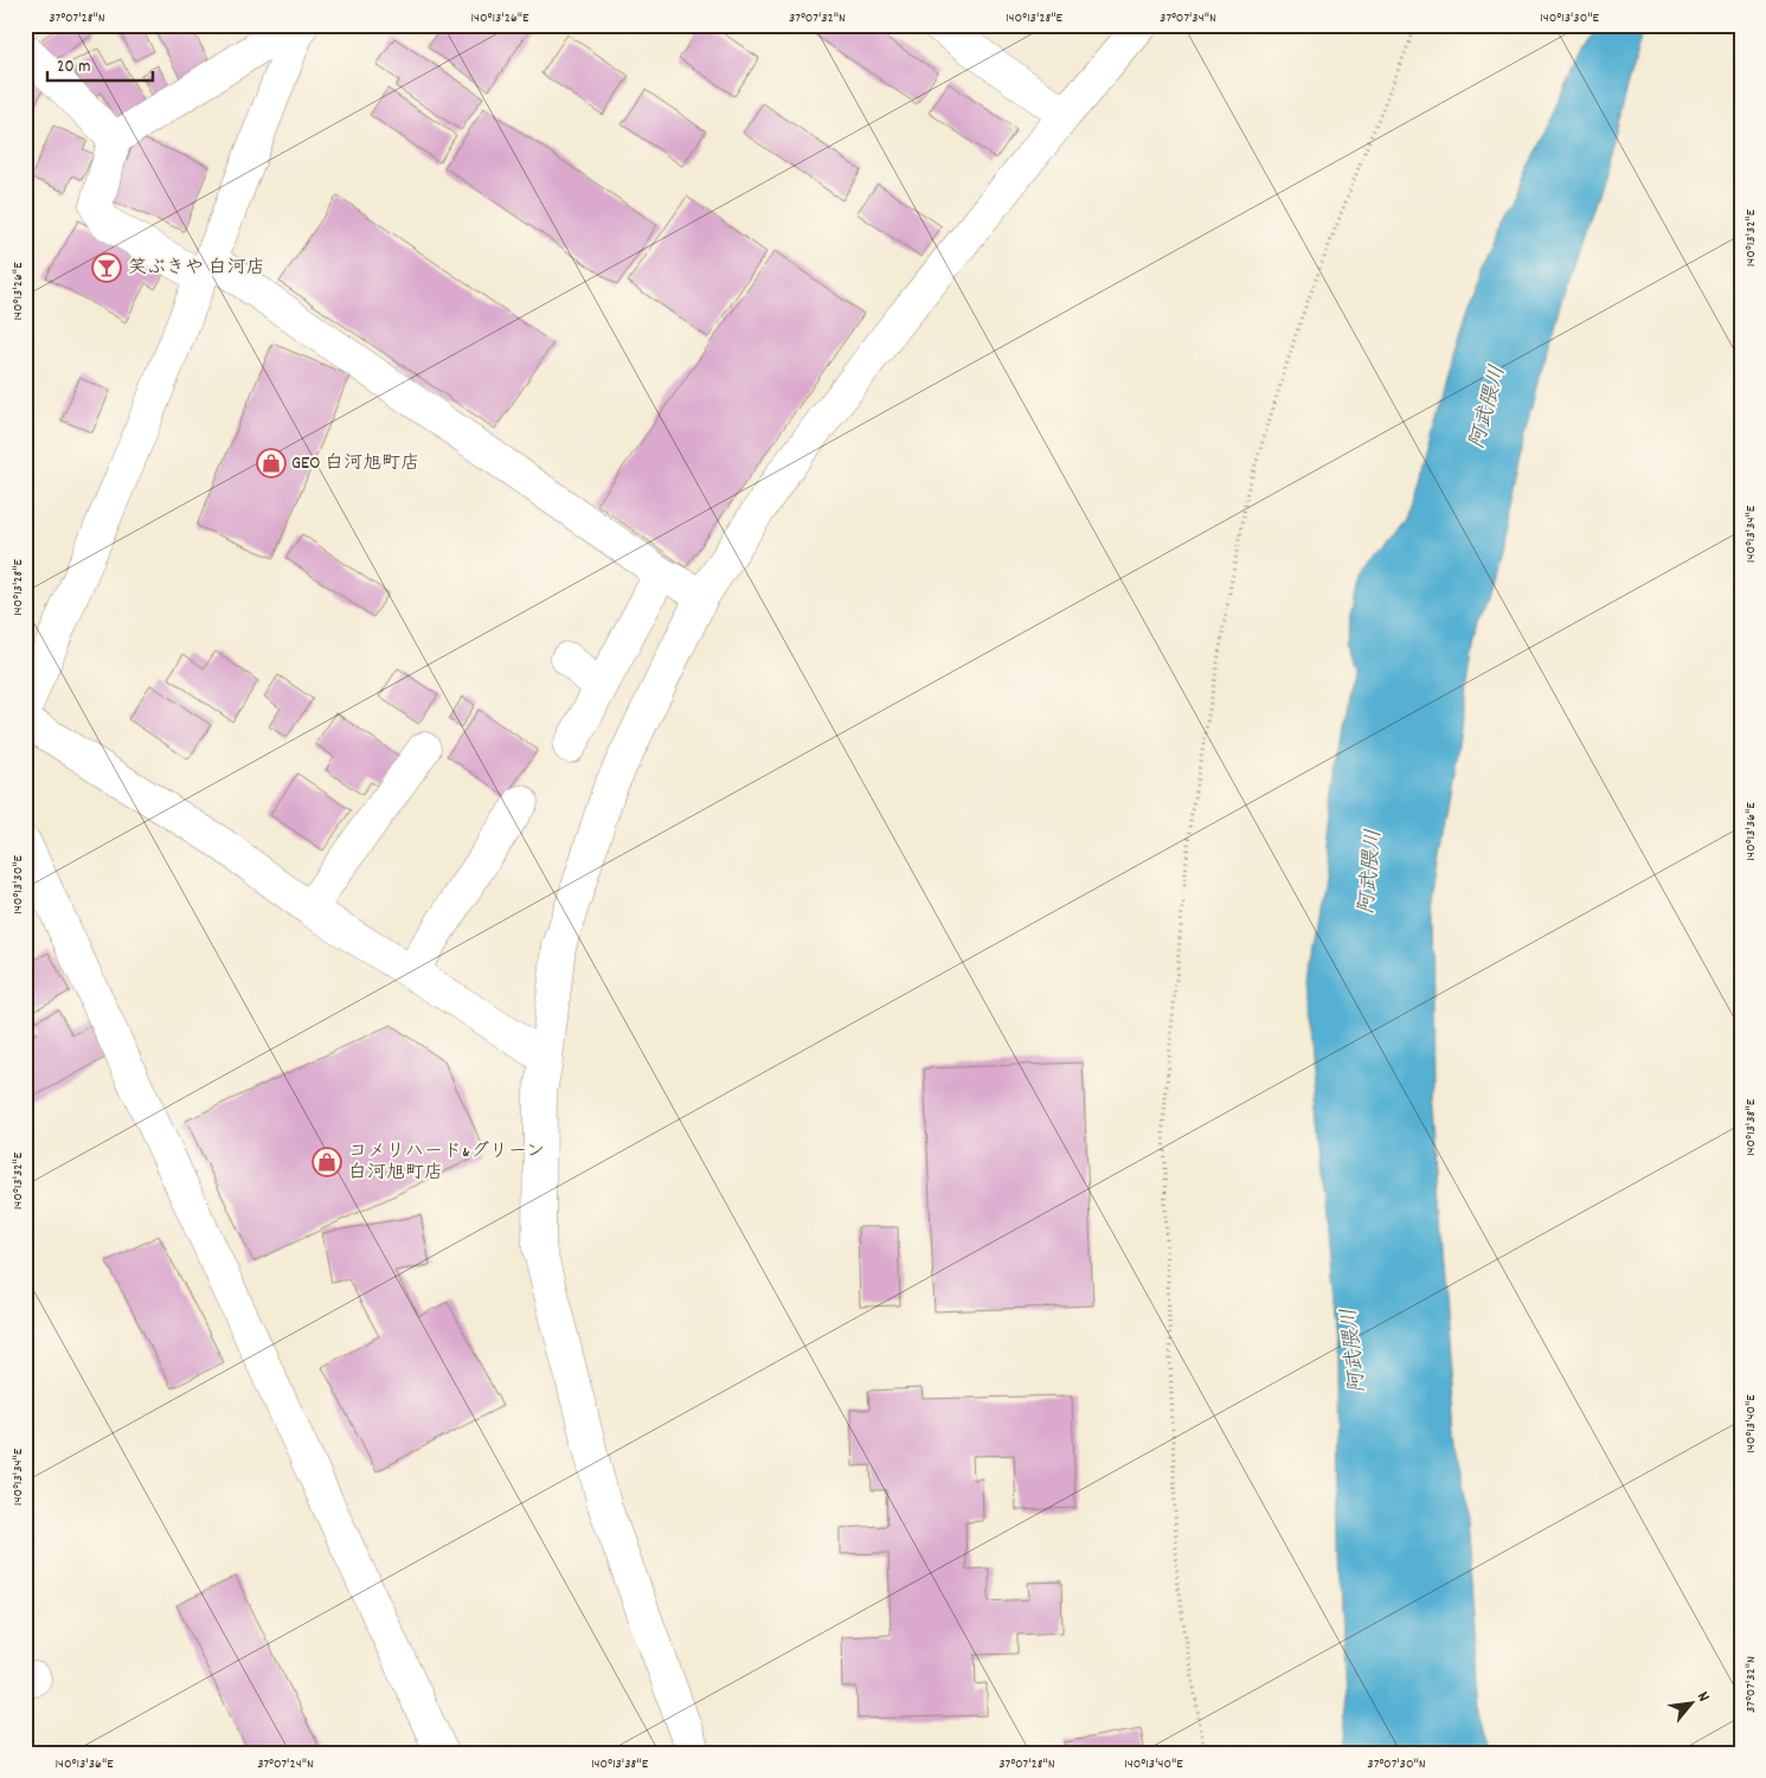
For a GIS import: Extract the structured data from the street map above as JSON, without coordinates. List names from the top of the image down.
{
  "water": ["阿武隈川"],
  "places": {
    "bar": ["笑ぶきや 白河店"],
    "shop": ["GEO 白河旭町店", "コメリハード&グリーン 白河旭町店"]
  },
  "scale_bar": "20 m",
  "north": "top right",
  "coordinates": [
    "37°07'28\"N",
    "140°13'26\"E",
    "37°07'32\"N",
    "140°13'28\"E",
    "37°07'34\"N",
    "140°13'30\"E",
    "140°13'32\"E",
    "140°13'34\"E",
    "140°13'36\"E",
    "140°13'38\"E",
    "140°13'40\"E",
    "37°07'24\"N",
    "37°07'30\"N"
  ]
}
